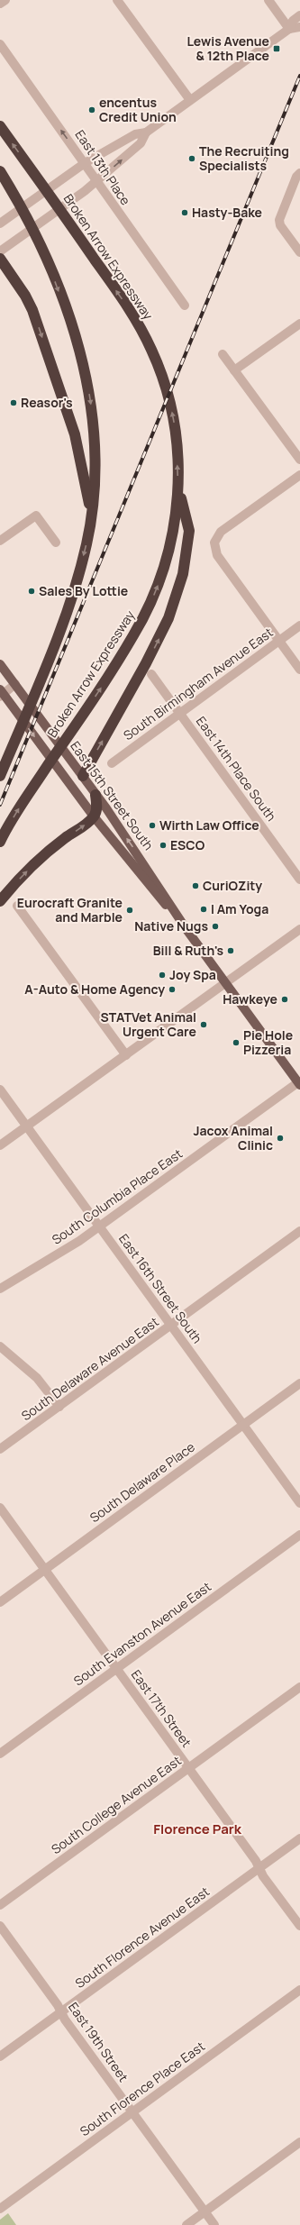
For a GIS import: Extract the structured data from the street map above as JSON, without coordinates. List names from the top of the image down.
{
  "streets": {
    "highway": ["Broken Arrow Expressway"],
    "main road": ["East 15th Street South"],
    "street": [
      "East 13th Place",
      "South Birmingham Avenue East",
      "East 14th Place South",
      "South Columbia Place East",
      "East 16th Street South",
      "South Delaware Avenue East",
      "South Delaware Place",
      "South Evanston Avenue East",
      "East 17th Street",
      "South College Avenue East",
      "South Florence Avenue East",
      "East 19th Street",
      "South Florence Place East"
    ]
  },
  "crossings": [
    ["South Birmingham Avenue East", "East 14th Place South"],
    ["East 15th Street South", "South Columbia Place East"],
    ["South Columbia Place East", "East 16th Street South"],
    ["East 16th Street South", "South Delaware Avenue East"],
    ["East 16th Street South", "South Delaware Place"],
    ["South Delaware Place", "East 17th Street"],
    ["South Evanston Avenue East", "East 17th Street"],
    ["East 17th Street", "South College Avenue East"],
    ["East 17th Street", "South Florence Avenue East"],
    ["South Florence Avenue East", "East 19th Street"],
    ["East 19th Street", "South Florence Place East"]
  ],
  "one_way": ["East 13th Place"],
  "districts": ["Florence Park"],
  "places": {
    "transit": ["Lewis Avenue & 12th Place"],
    "other": [
      "encentus Credit Union",
      "The Recruiting Specialists",
      "Hasty-Bake",
      "Reasor's",
      "Sales By Lottie",
      "Wirth Law Office",
      "ESCO",
      "CuriOZity",
      "I Am Yoga",
      "Eurocraft Granite and Marble",
      "Native Nugs",
      "Bill & Ruth's",
      "Joy Spa",
      "A-Auto & Home Agency",
      "Hawkeye",
      "STATVet Animal Urgent Care",
      "Pie Hole Pizzeria",
      "Jacox Animal Clinic"
    ]
  }
}
